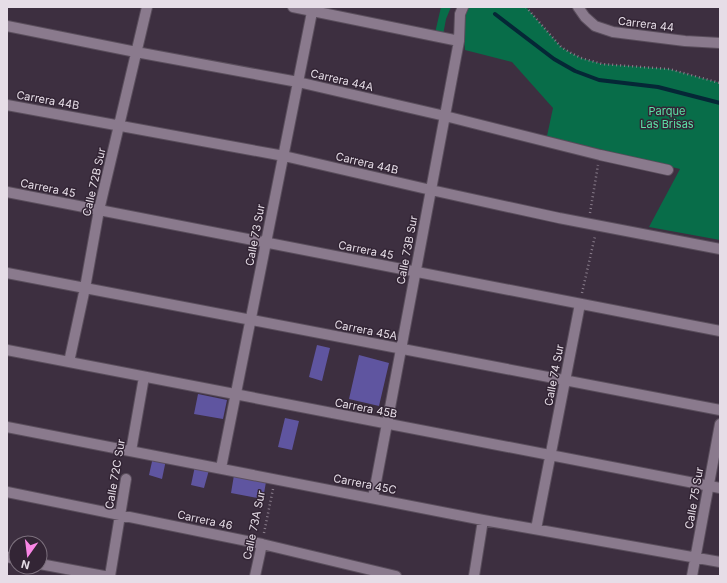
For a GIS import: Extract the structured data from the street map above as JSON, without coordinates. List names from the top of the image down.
{
  "streets": {
    "street": [
      "Carrera 44",
      "Carrera 44A",
      "Carrera 44B",
      "Calle 72B Sur",
      "Carrera 45",
      "Calle 73 Sur",
      "Calle 73B Sur",
      "Carrera 45A",
      "Calle 74 Sur",
      "Carrera 45B",
      "Calle 72C Sur",
      "Carrera 45C",
      "Calle 75 Sur",
      "Carrera 46",
      "Calle 73A Sur"
    ]
  },
  "crossings": [
    ["Carrera 44A", "Calle 72B Sur"],
    ["Carrera 44A", "Calle 73 Sur"],
    ["Carrera 44A", "Calle 73B Sur"],
    ["Carrera 44B", "Calle 72B Sur"],
    ["Carrera 44B", "Calle 73 Sur"],
    ["Carrera 44B", "Calle 73B Sur"],
    ["Calle 72B Sur", "Carrera 45"],
    ["Calle 72B Sur", "Carrera 45A"],
    ["Calle 72B Sur", "Carrera 45B"],
    ["Carrera 45", "Calle 73 Sur"],
    ["Carrera 45", "Calle 73B Sur"],
    ["Carrera 45", "Calle 74 Sur"],
    ["Calle 73 Sur", "Carrera 45A"],
    ["Calle 73 Sur", "Carrera 45B"],
    ["Calle 73 Sur", "Carrera 45C"],
    ["Calle 73B Sur", "Carrera 45A"],
    ["Calle 73B Sur", "Carrera 45B"],
    ["Calle 73B Sur", "Carrera 45C"],
    ["Carrera 45A", "Calle 74 Sur"],
    ["Calle 74 Sur", "Carrera 45B"],
    ["Calle 74 Sur", "Carrera 45C"],
    ["Carrera 45B", "Calle 72C Sur"],
    ["Carrera 45B", "Calle 75 Sur"],
    ["Calle 72C Sur", "Carrera 45C"],
    ["Calle 72C Sur", "Carrera 46"],
    ["Carrera 45C", "Calle 75 Sur"],
    ["Carrera 45C", "Calle 73A Sur"],
    ["Carrera 46", "Calle 73A Sur"]
  ],
  "parks": ["Parque Las Brisas"],
  "north": "bottom"
}
